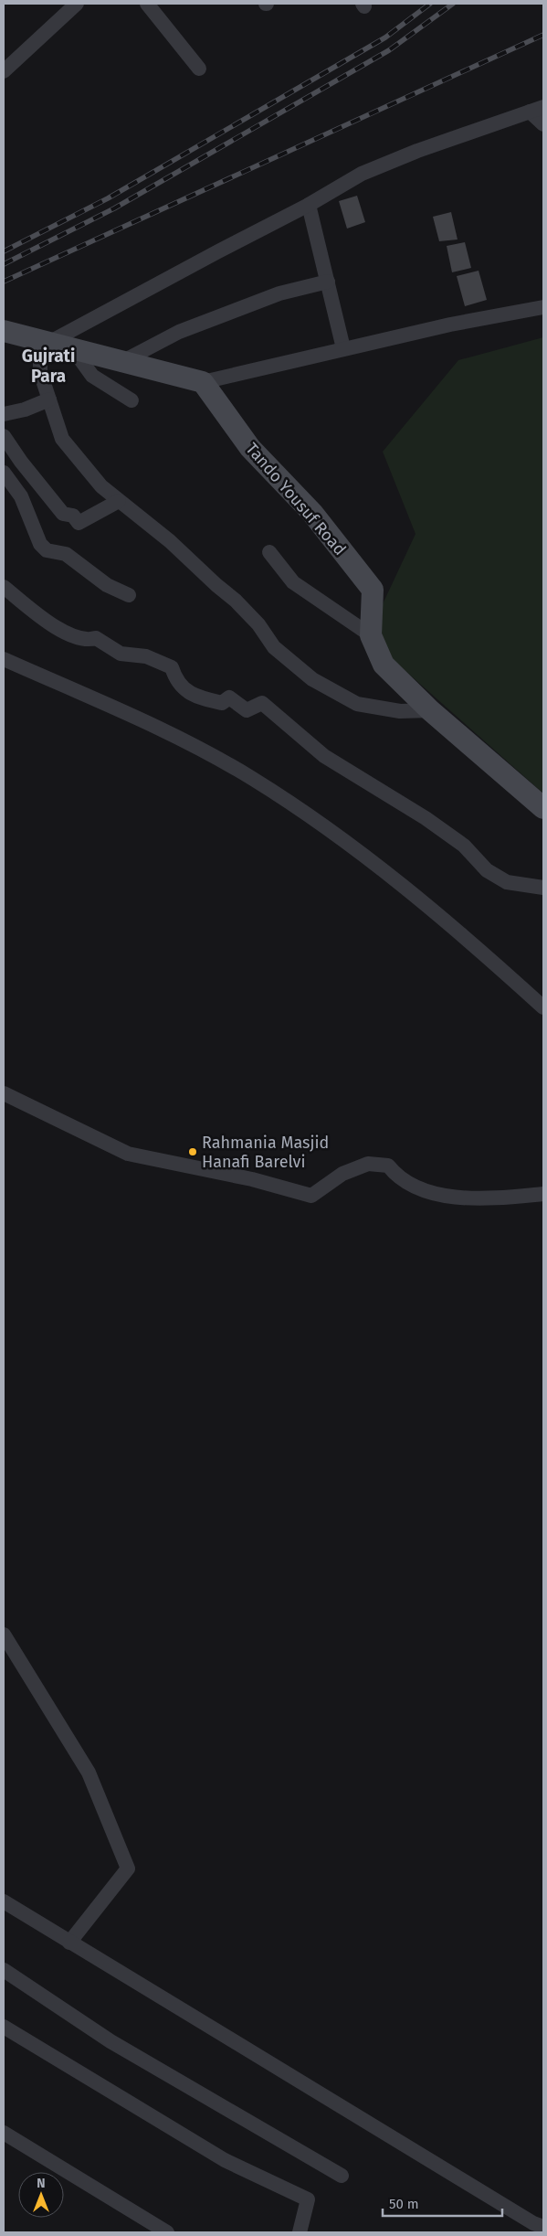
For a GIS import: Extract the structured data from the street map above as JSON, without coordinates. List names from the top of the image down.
{
  "streets": {
    "street": ["Tando Yousuf Road"]
  },
  "districts": ["Gujrati Para"],
  "places": ["Rahmania Masjid Hanafi Barelvi"],
  "scale_bar": "50 m",
  "north": "top"
}
